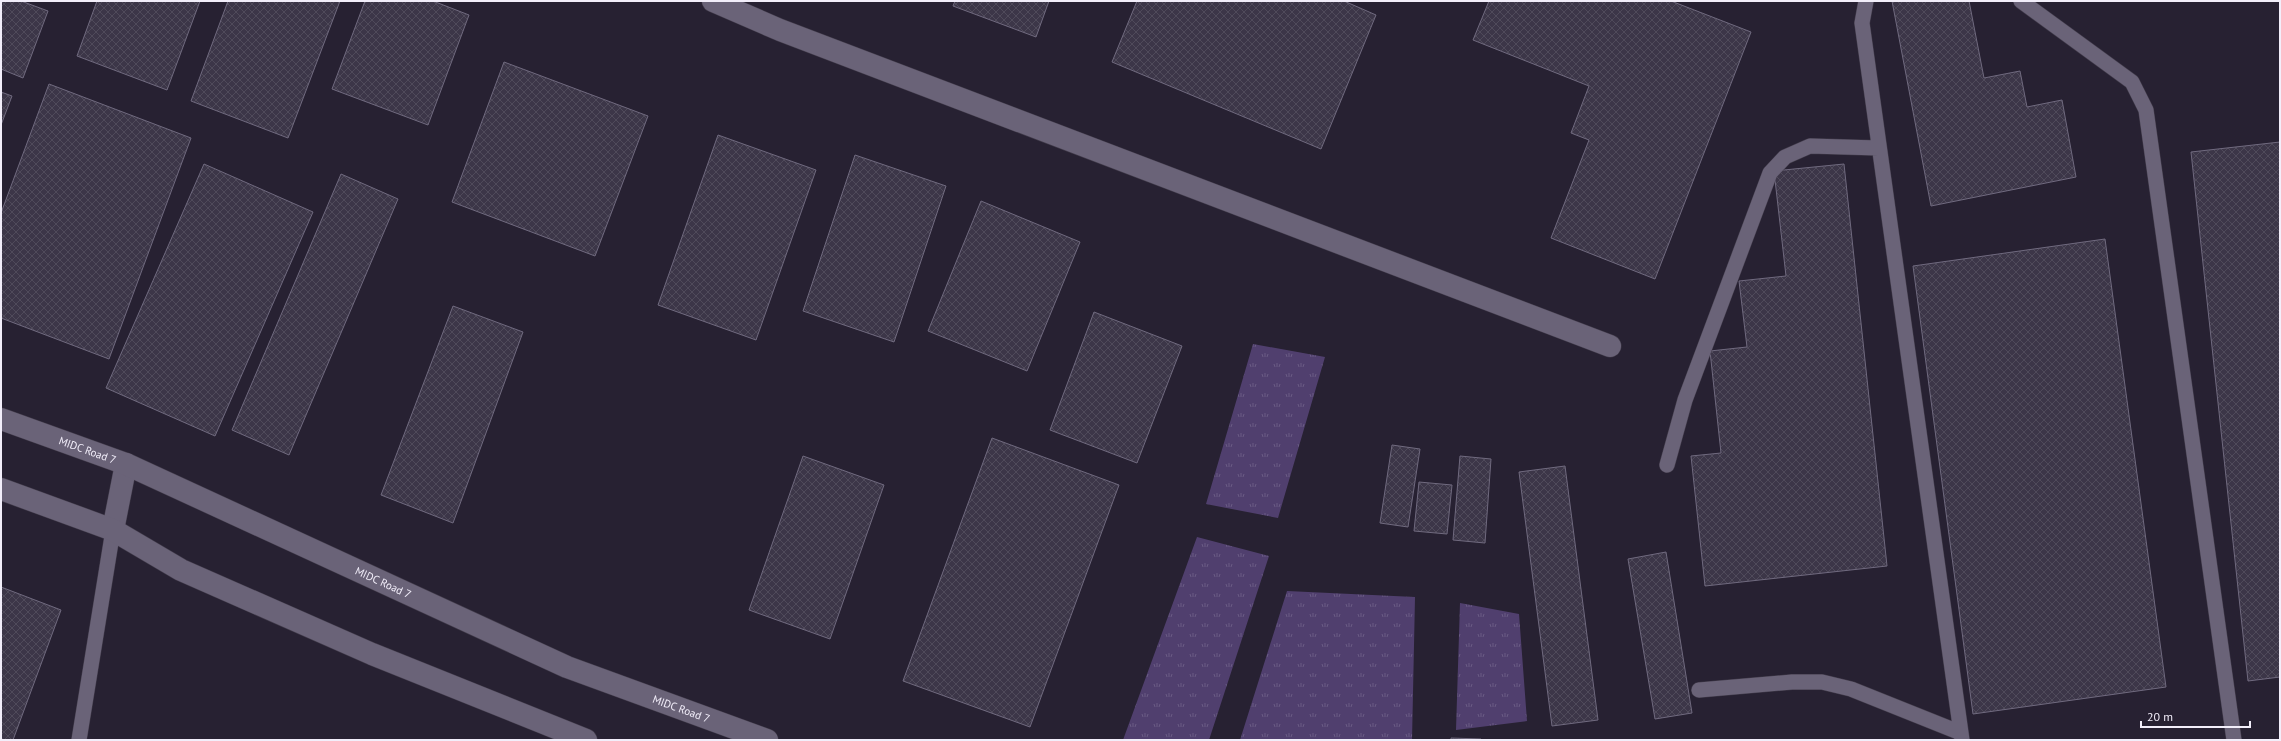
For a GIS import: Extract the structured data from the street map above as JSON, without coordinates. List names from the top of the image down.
{
  "streets": {
    "street": ["MIDC Road 7"]
  },
  "scale_bar": "20 m"
}
